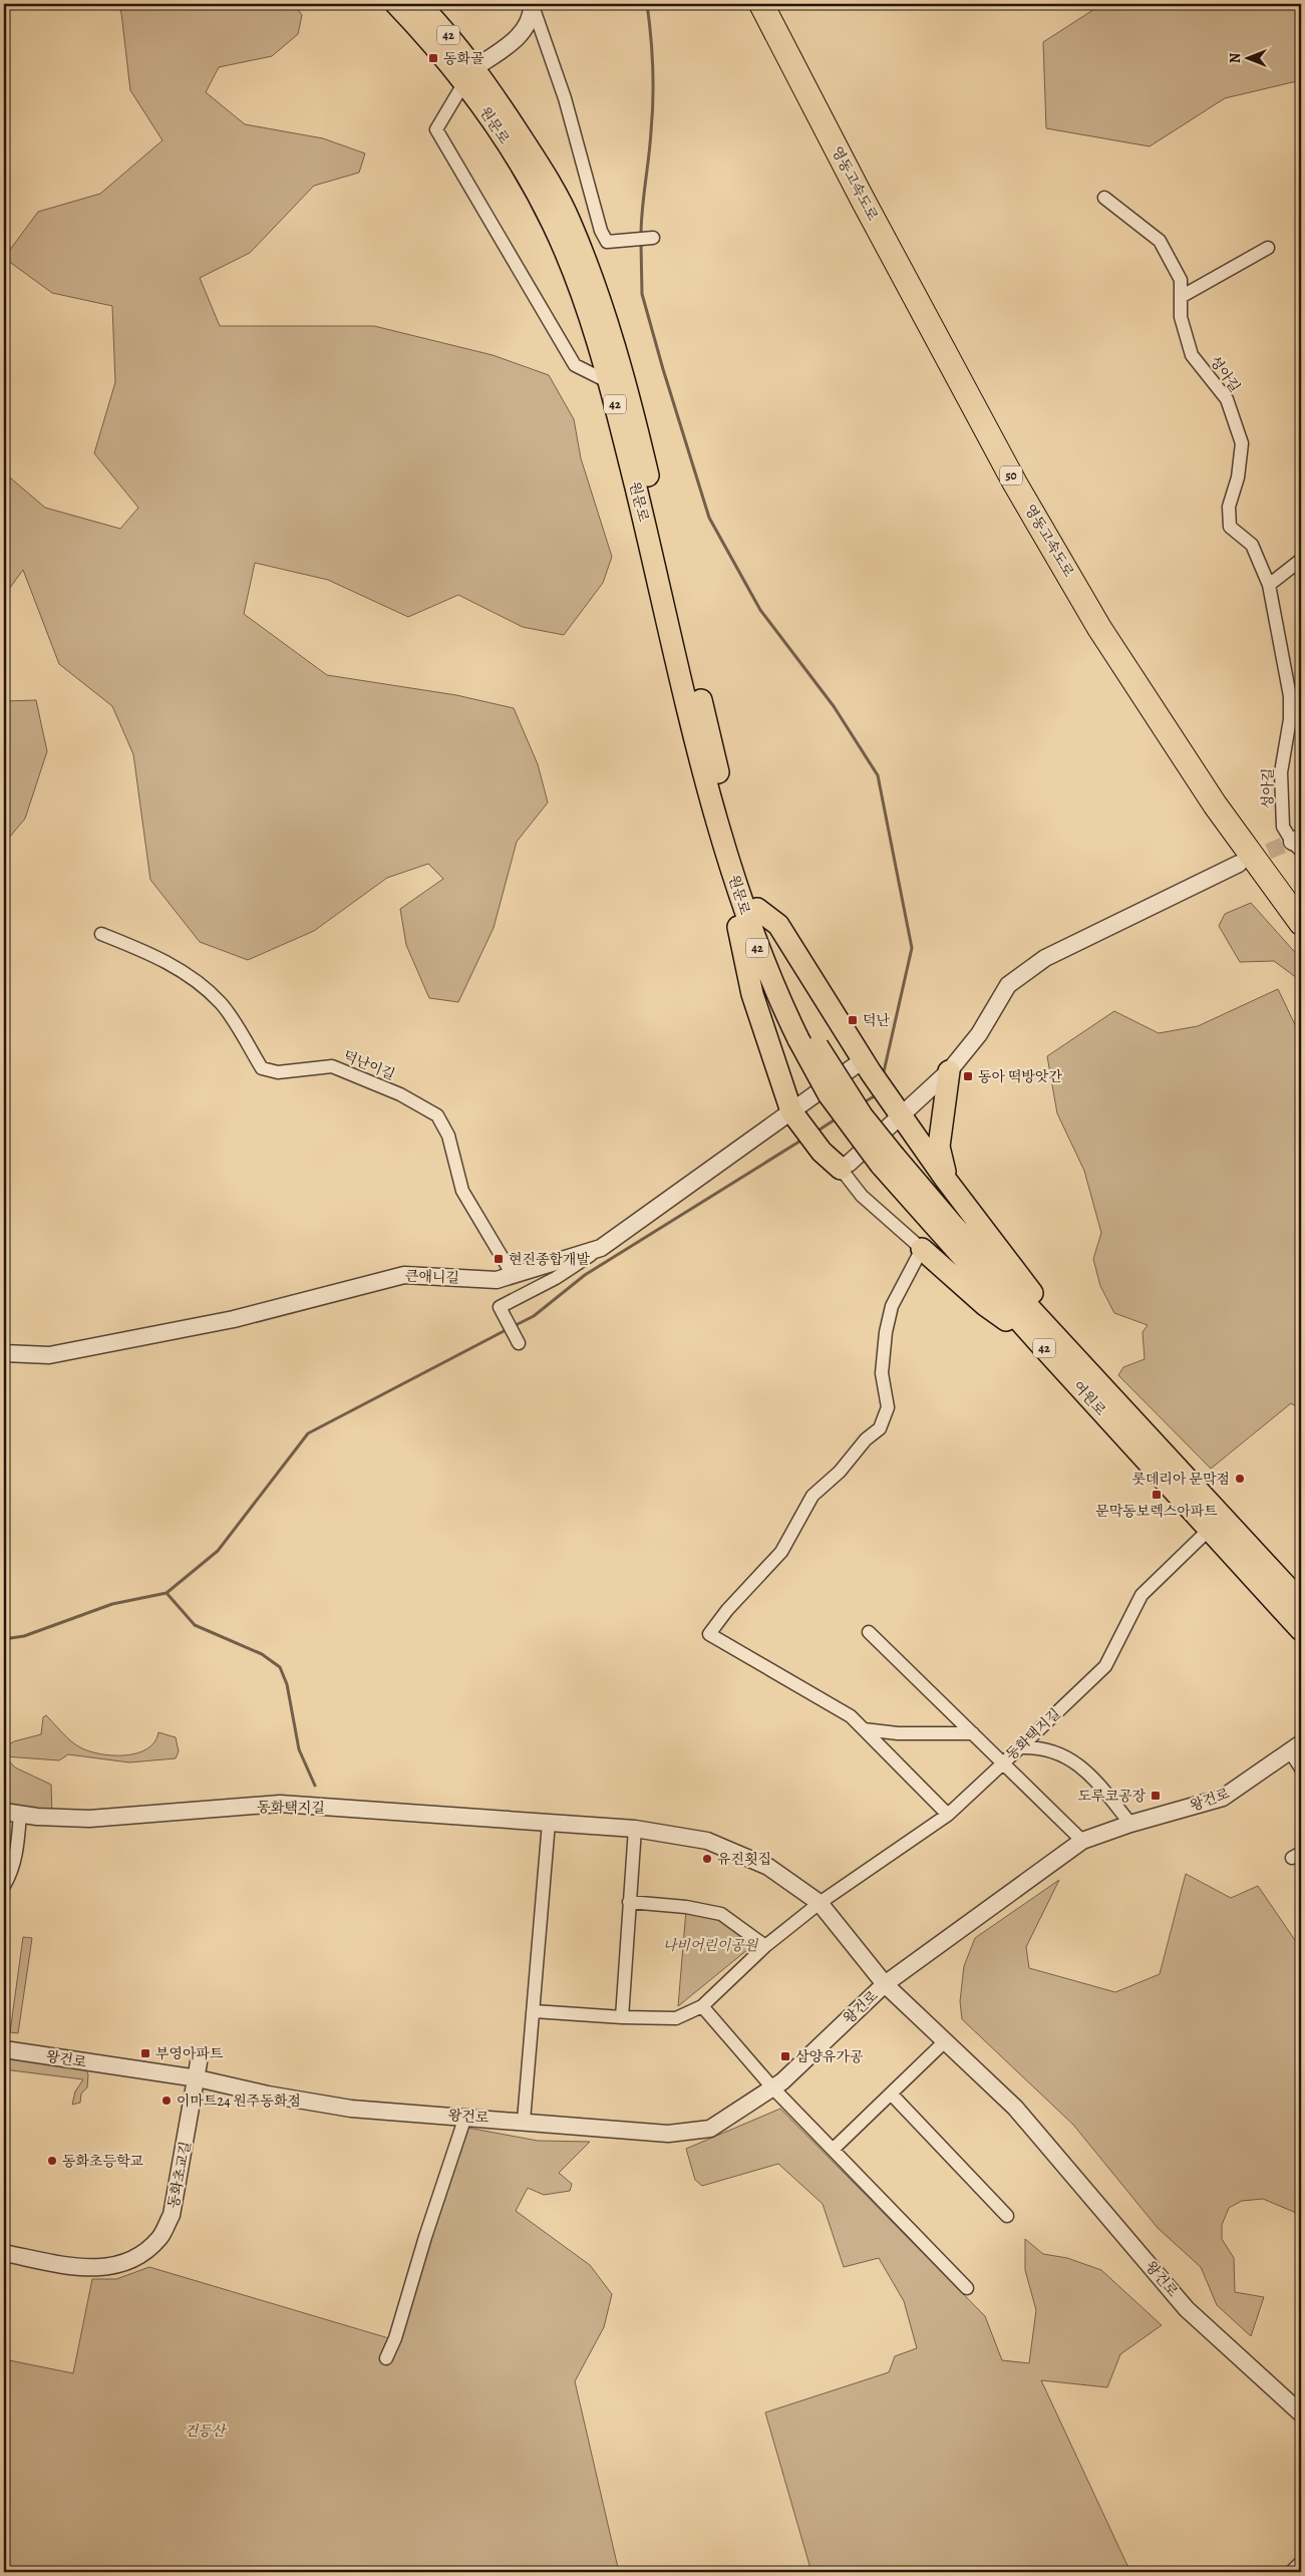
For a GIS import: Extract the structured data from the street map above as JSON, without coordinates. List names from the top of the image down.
{
  "streets": {
    "highway": [
      "42",
      "원문로",
      "영동고속도로",
      "50",
      "여원로"
    ],
    "street": [
      "성아길",
      "덕난이길",
      "큰애니길",
      "동화택지길",
      "왕건로",
      "동화초교길"
    ]
  },
  "crossings": [
    ["원문로", "여원로"],
    ["덕난이길", "큰애니길"],
    ["여원로", "동화택지길"],
    ["동화택지길", "왕건로"],
    ["왕건로", "동화초교길"]
  ],
  "parks": ["나비어린이공원", "건등산"],
  "places": {
    "transit": [
      "동화골",
      "덕난",
      "동아 떡방앗간",
      "현진종합개발",
      "문막동보렉스아파트",
      "도루코공장",
      "부영아파트",
      "삼양유가공"
    ],
    "other": [
      "롯데리아 문막점",
      "유진횟집",
      "이마트24 원주동화점",
      "동화초등학교"
    ]
  },
  "north": "left"
}
